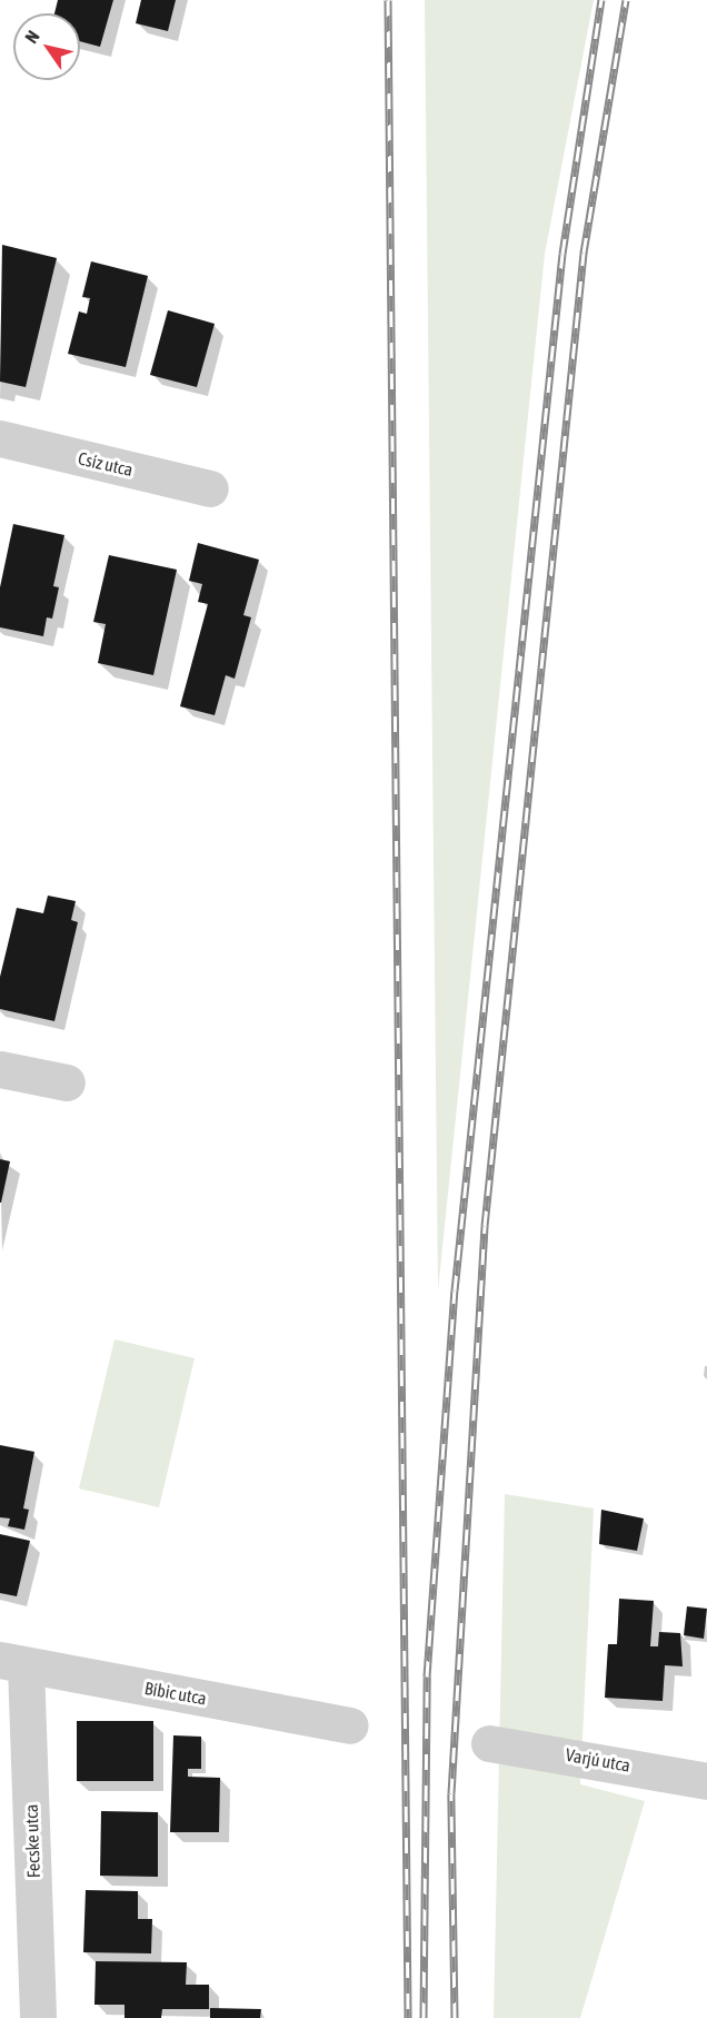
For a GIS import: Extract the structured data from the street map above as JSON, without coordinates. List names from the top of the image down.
{
  "streets": {
    "street": [
      "Csíz utca",
      "Bíbic utca",
      "Varjú utca",
      "Fecske utca"
    ]
  },
  "crossings": [
    ["Bíbic utca", "Fecske utca"]
  ],
  "north": "top left"
}
